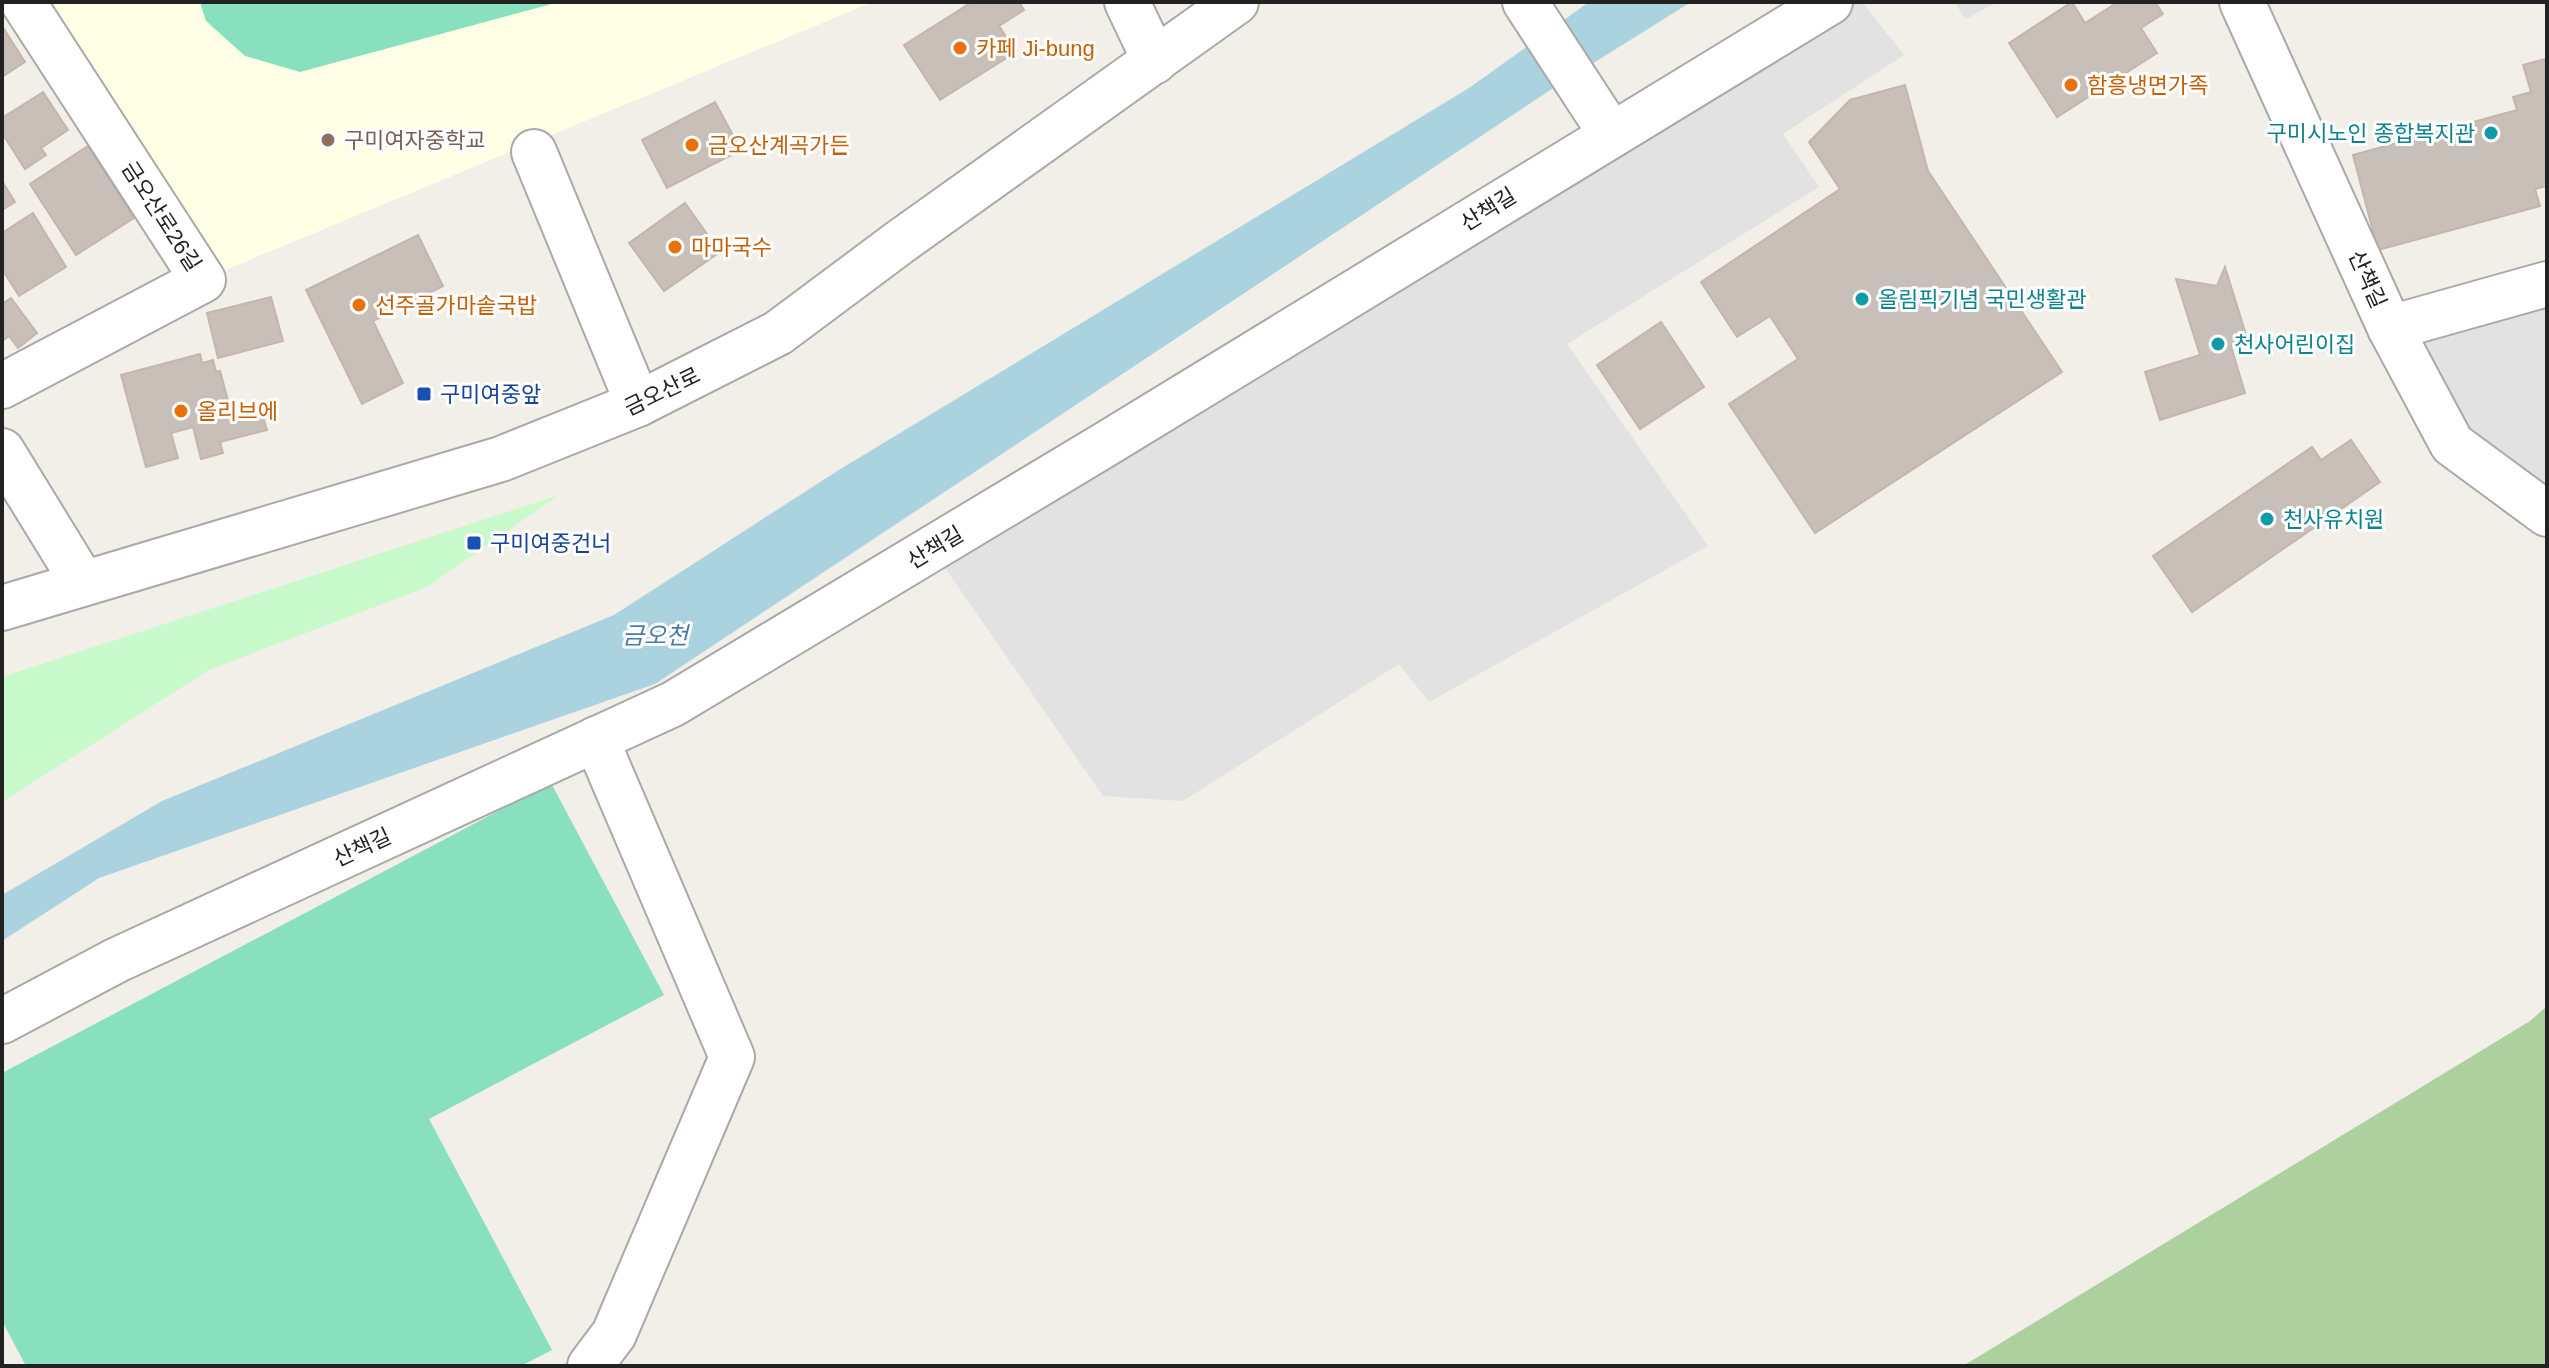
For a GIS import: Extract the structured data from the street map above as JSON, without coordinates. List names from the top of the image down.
{
  "streets": {
    "street": ["산책길", "금오산로26길", "금오산로"]
  },
  "water": ["금오천"],
  "places": {
    "other": [
      "카페 Ji-bung",
      "함흥냉면가족",
      "구미시노인 종합복지관",
      "구미여자중학교",
      "금오산계곡가든",
      "마마국수",
      "올림픽기념 국민생활관",
      "선주골가마솥국밥",
      "천사어린이집",
      "올리브에",
      "천사유치원"
    ],
    "transit": ["구미여중앞", "구미여중건너"]
  }
}
